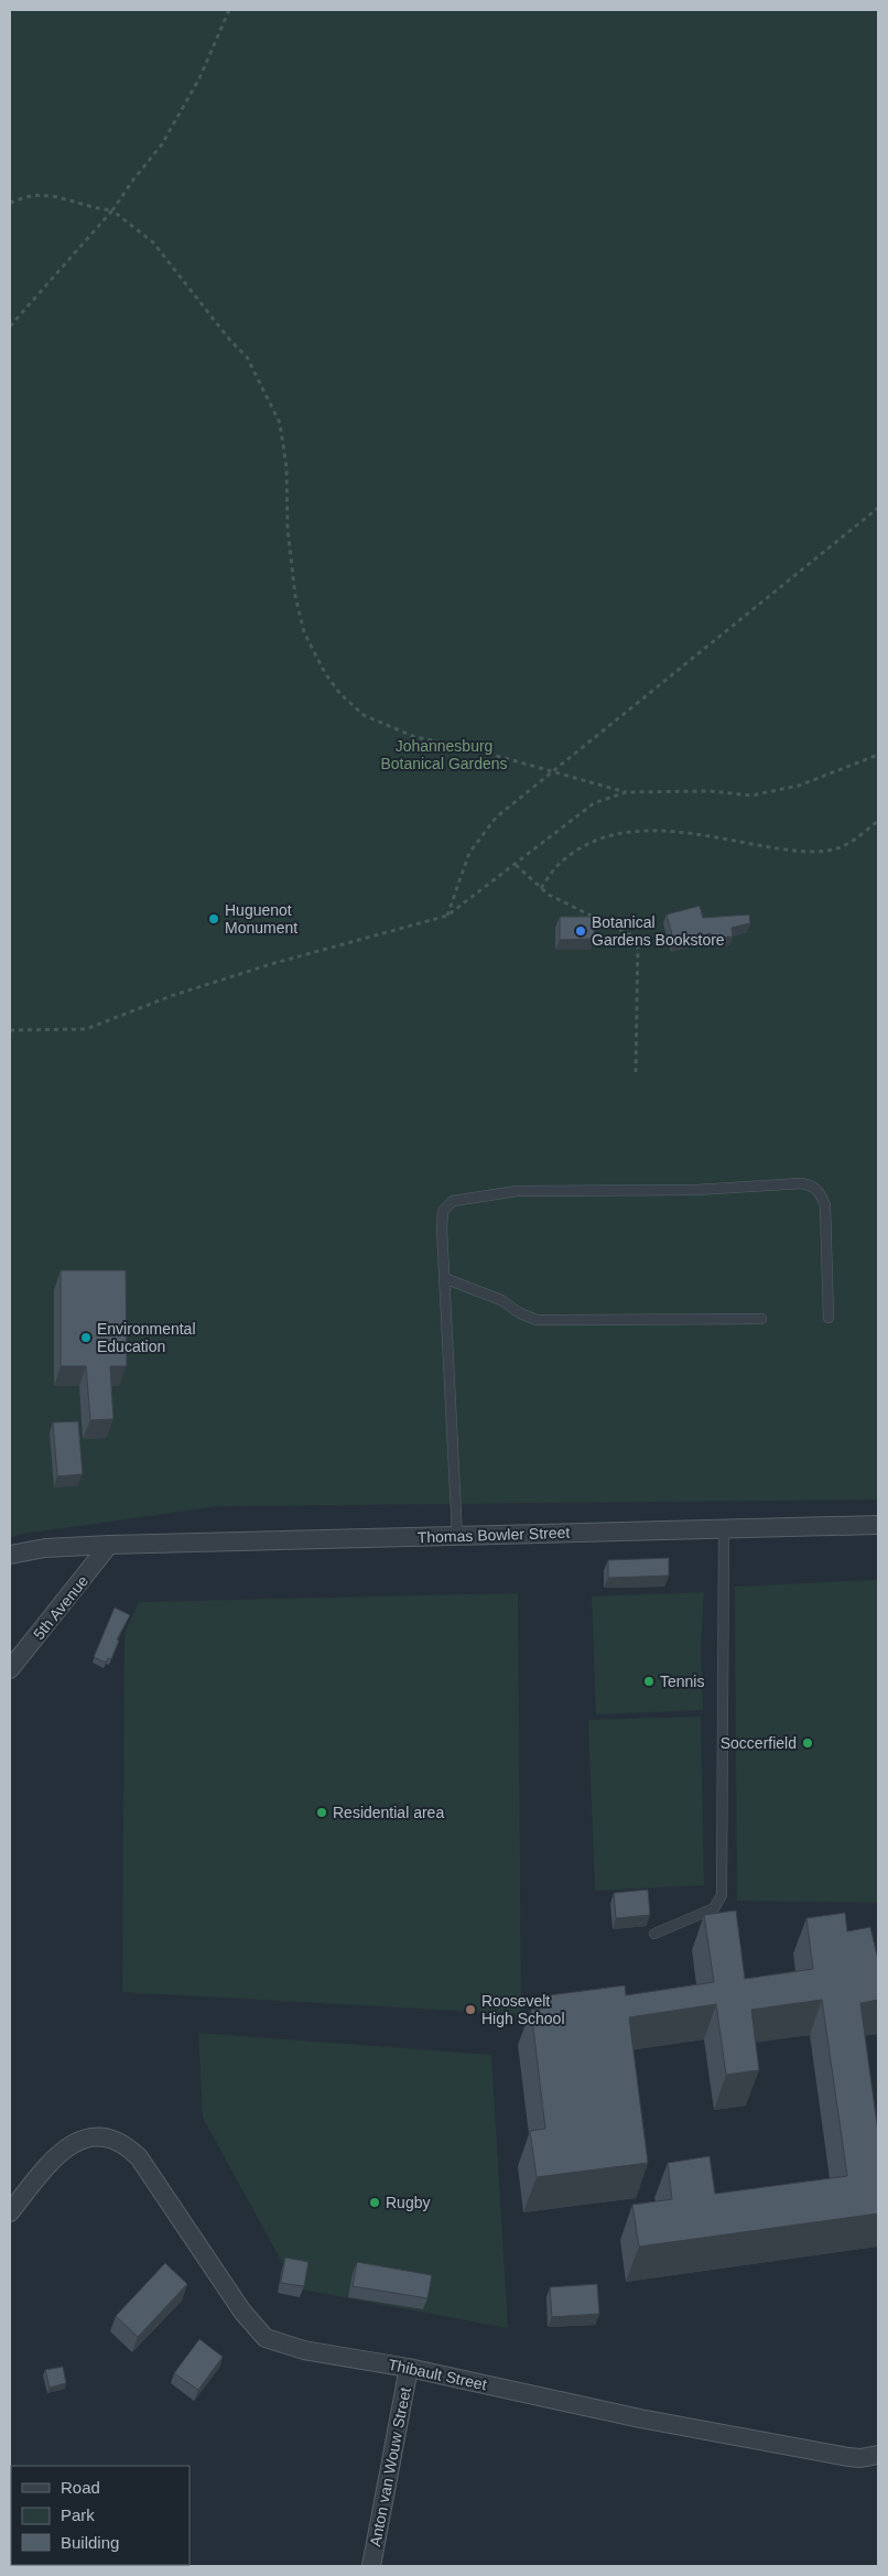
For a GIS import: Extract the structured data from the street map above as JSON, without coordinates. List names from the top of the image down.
{
  "streets": {
    "street": [
      "Thomas Bowler Street",
      "5th Avenue",
      "Thibault Street",
      "Anton van Wouw Street"
    ]
  },
  "crossings": [
    ["Thomas Bowler Street", "5th Avenue"],
    ["Thibault Street", "Anton van Wouw Street"]
  ],
  "parks": ["Johannesburg Botanical Gardens"],
  "places": [
    "Huguenot Monument",
    "Botanical Gardens Bookstore",
    "Environmental Education",
    "Tennis",
    "Soccerfield",
    "Residential area",
    "Roosevelt High School",
    "Rugby"
  ],
  "legend": ["Road", "Park", "Building"]
}
